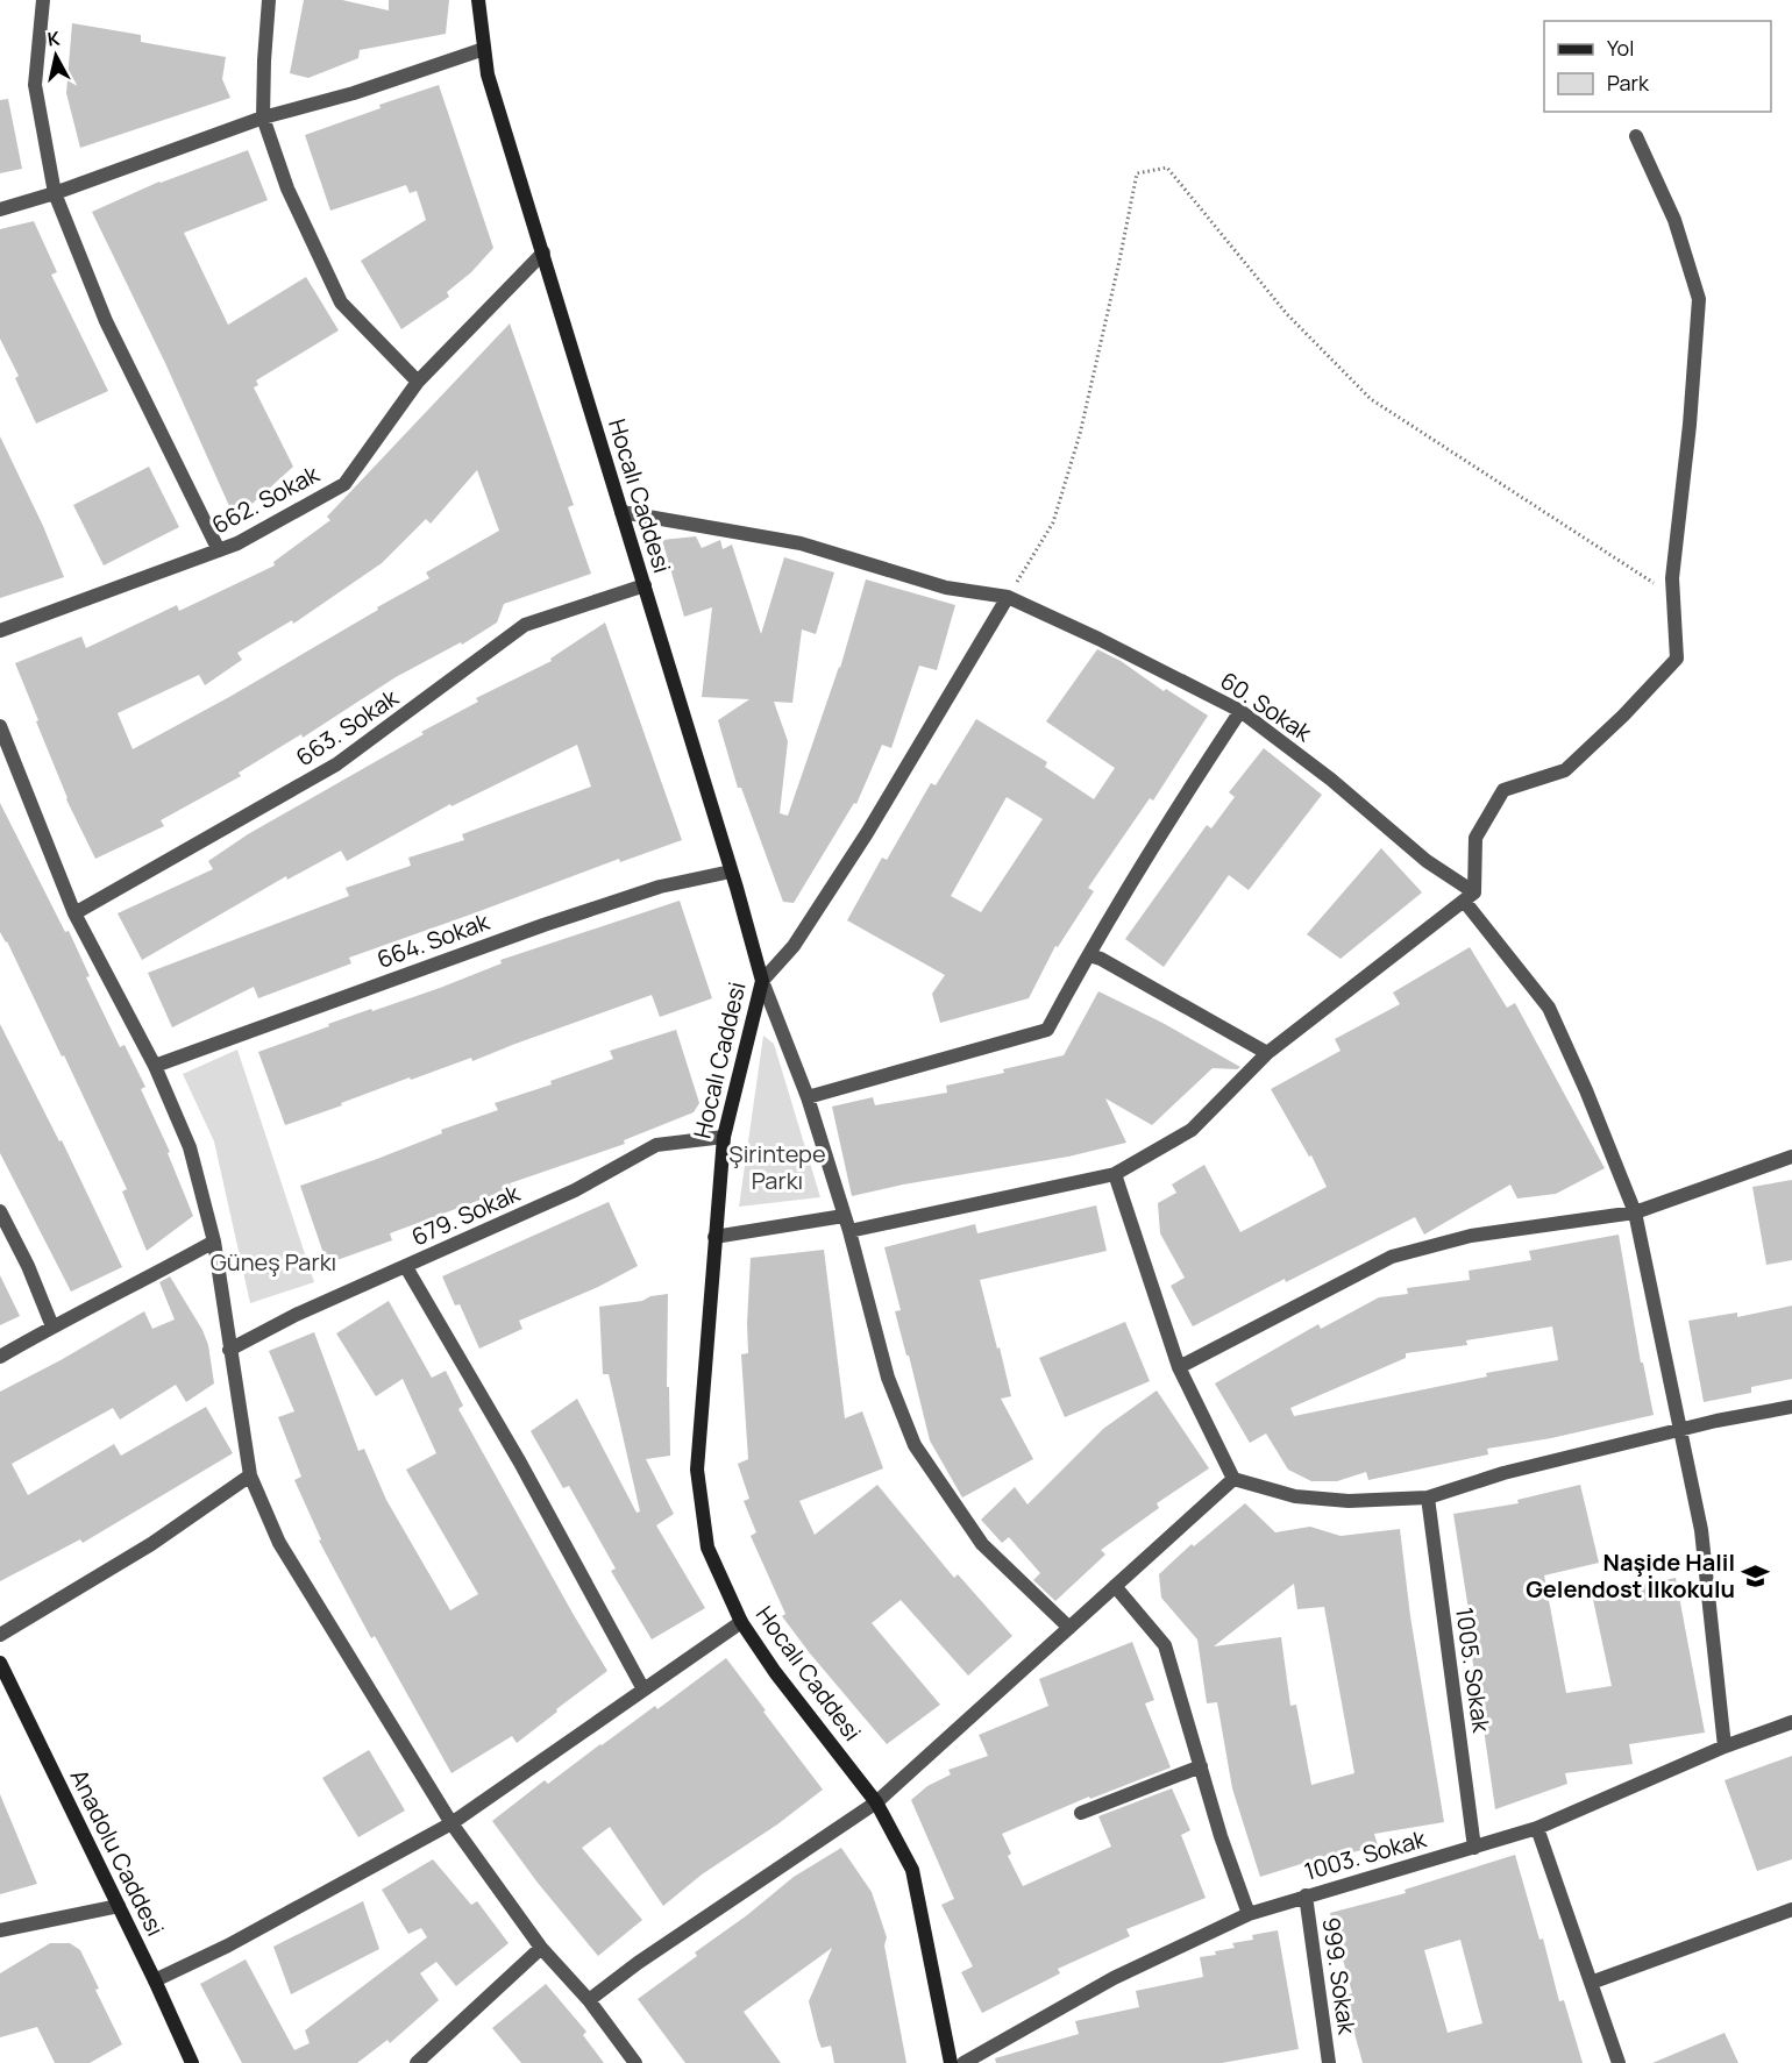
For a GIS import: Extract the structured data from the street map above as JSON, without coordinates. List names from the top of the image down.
{
  "streets": {
    "street": [
      "Hocalı Caddesi",
      "662. Sokak",
      "60. Sokak",
      "663. Sokak",
      "664. Sokak",
      "679. Sokak",
      "1005. Sokak",
      "Anadolu Caddesi",
      "1003. Sokak",
      "999. Sokak"
    ]
  },
  "crossings": [
    ["Hocalı Caddesi", "662. Sokak"],
    ["Hocalı Caddesi", "60. Sokak"],
    ["Hocalı Caddesi", "663. Sokak"],
    ["Hocalı Caddesi", "664. Sokak"],
    ["Hocalı Caddesi", "679. Sokak"],
    ["60. Sokak", "1003. Sokak"],
    ["1005. Sokak", "1003. Sokak"],
    ["1003. Sokak", "999. Sokak"]
  ],
  "parks": ["Şirintepe Parkı", "Güneş Parkı"],
  "places": {
    "school or university": ["Naşide Halil Gelendost İlkokulu"]
  },
  "legend": ["Yol", "Park"],
  "north": "top"
}
